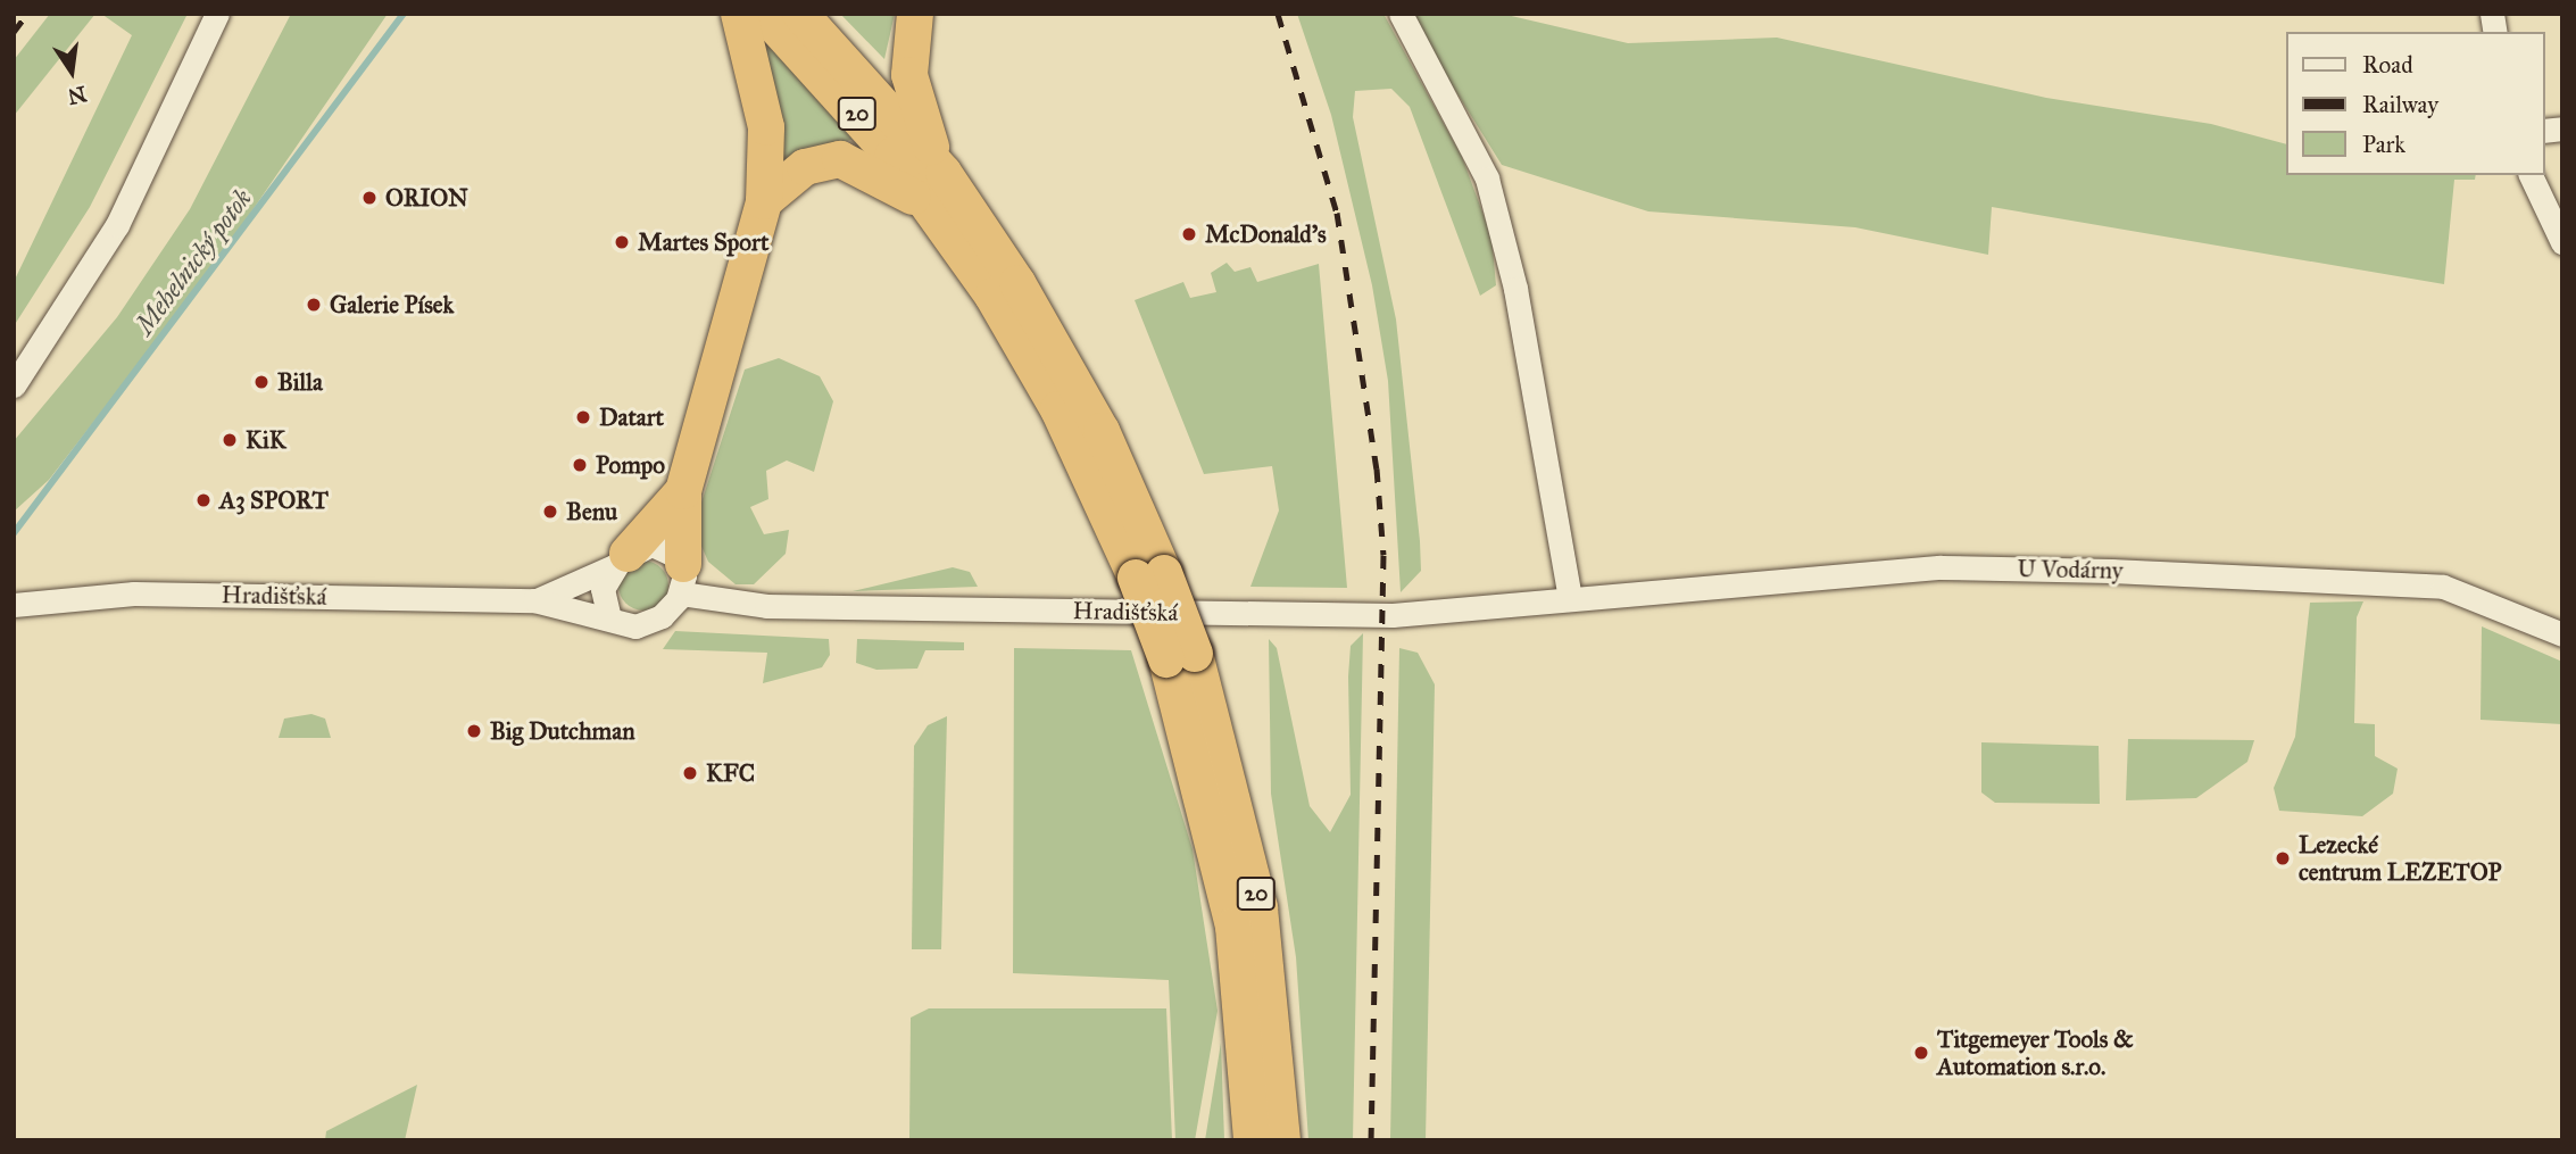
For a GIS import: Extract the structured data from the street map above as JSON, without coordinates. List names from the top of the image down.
{
  "streets": {
    "highway": ["20"],
    "street": ["U Vodárny", "Hradišťská"]
  },
  "crossings": [
    ["U Vodárny", "Hradišťská"]
  ],
  "water": ["Mehelnický potok"],
  "places": [
    "ORION",
    "McDonald's",
    "Martes Sport",
    "Galerie Písek",
    "Billa",
    "Datart",
    "KiK",
    "Pompo",
    "A3 SPORT",
    "Benu",
    "Big Dutchman",
    "KFC",
    "Lezecké centrum LEZETOP",
    "Titgemeyer Tools & Automation s.r.o."
  ],
  "legend": ["Road", "Railway", "Park"],
  "north": "bottom"
}
